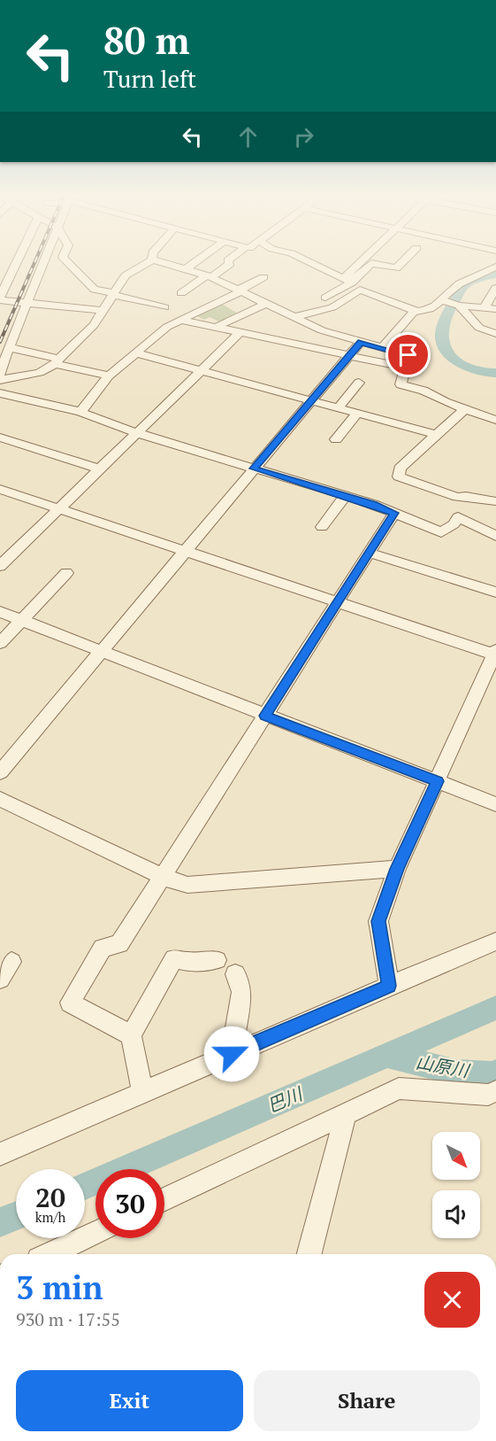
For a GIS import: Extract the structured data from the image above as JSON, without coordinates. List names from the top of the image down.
{
  "water": ["山原川", "巴川"],
  "north": "bottom right",
  "page": {
    "turn": ["80 m", "Turn left"],
    "speed": "20 km/h",
    "limit": "30",
    "heading": ["3 min", "930 m · 17:55"],
    "buttons": ["Exit", "Share"]
  }
}
